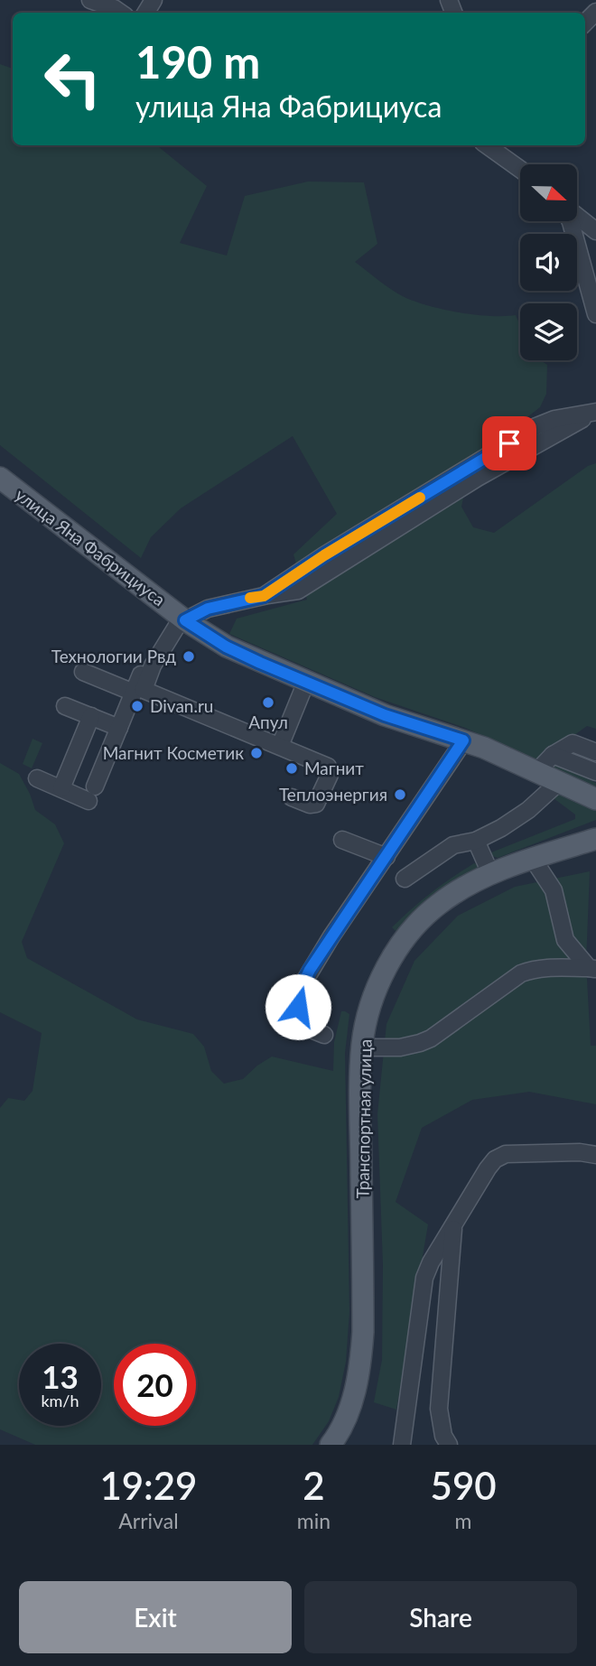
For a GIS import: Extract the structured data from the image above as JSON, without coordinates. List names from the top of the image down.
{
  "streets": {
    "main road": ["улица Яна Фабрициуса", "Транспортная улица"]
  },
  "places": [
    "Технологии Рвд",
    "Апул",
    "Divan.ru",
    "Магнит Косметик",
    "Магнит",
    "Теплоэнергия"
  ],
  "north": "right",
  "page": {
    "turn": ["190 m", "улица Яна Фабрициуса"],
    "speed": "13 km/h",
    "limit": "20",
    "eta": [
      "19:29",
      "Arrival",
      "2",
      "min",
      "590",
      "m"
    ],
    "buttons": ["Exit", "Share"]
  }
}
